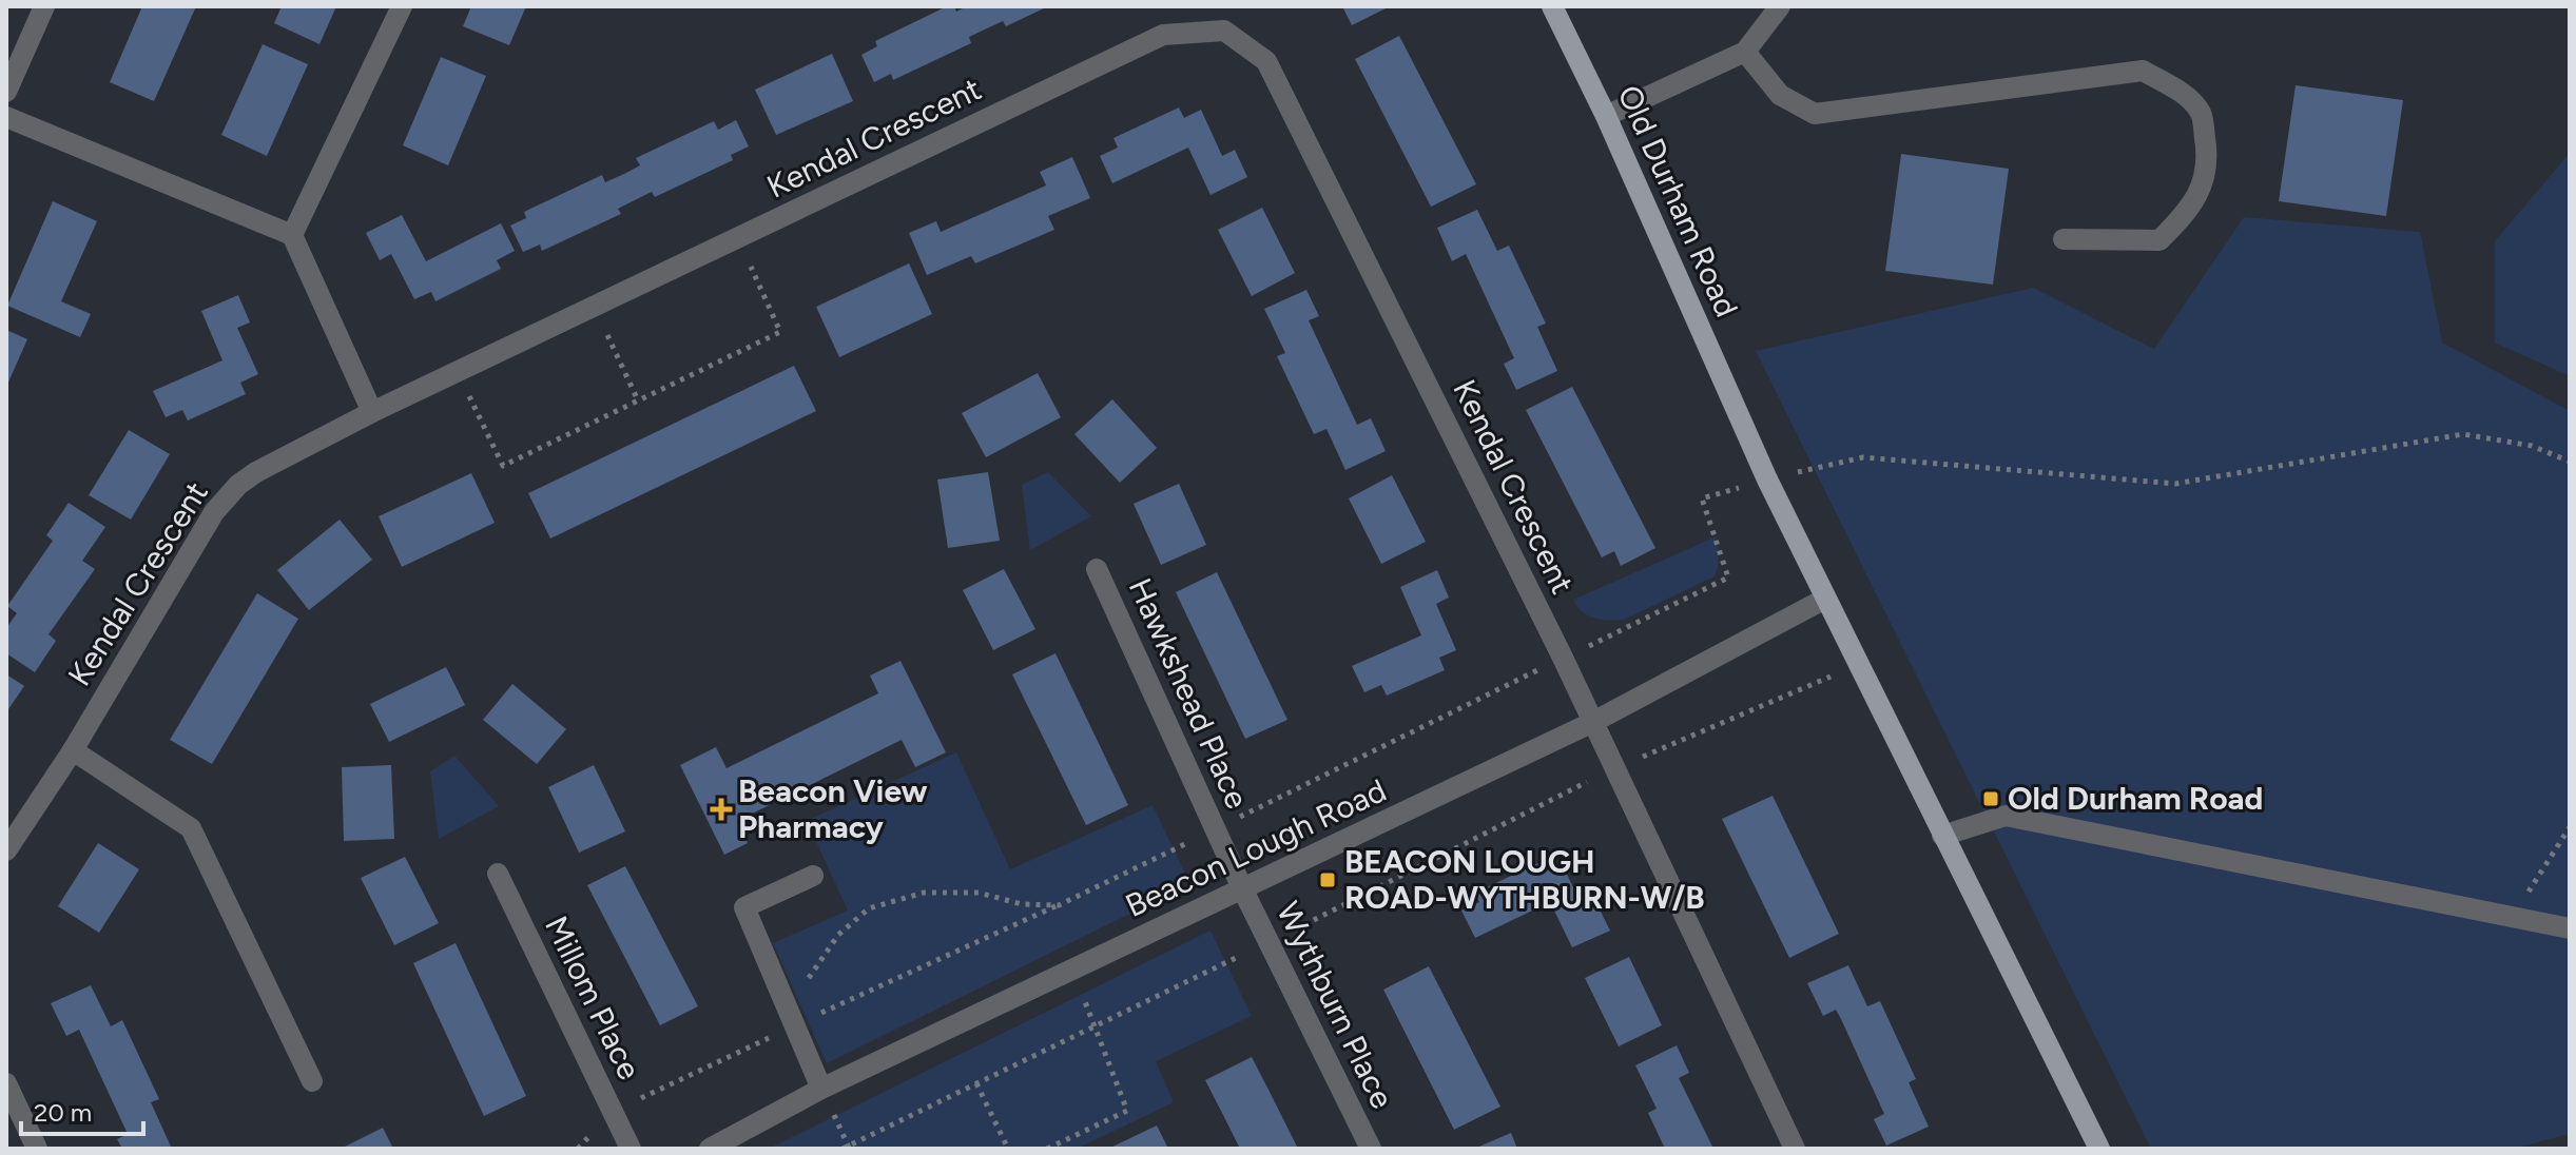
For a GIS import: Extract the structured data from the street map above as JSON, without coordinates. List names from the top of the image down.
{
  "streets": {
    "main road": ["Old Durham Road"],
    "street": [
      "Kendal Crescent",
      "Hawkshead Place",
      "Beacon Lough Road",
      "Millom Place",
      "Wythburn Place"
    ]
  },
  "crossings": [
    ["Kendal Crescent", "Beacon Lough Road"],
    ["Old Durham Road", "Beacon Lough Road"],
    ["Hawkshead Place", "Beacon Lough Road"],
    ["Hawkshead Place", "Wythburn Place"],
    ["Beacon Lough Road", "Wythburn Place"]
  ],
  "places": {
    "transit": ["Old Durham Road", "BEACON LOUGH ROAD-WYTHBURN-W/B"],
    "health": ["Beacon View Pharmacy"]
  },
  "scale_bar": "20 m"
}
